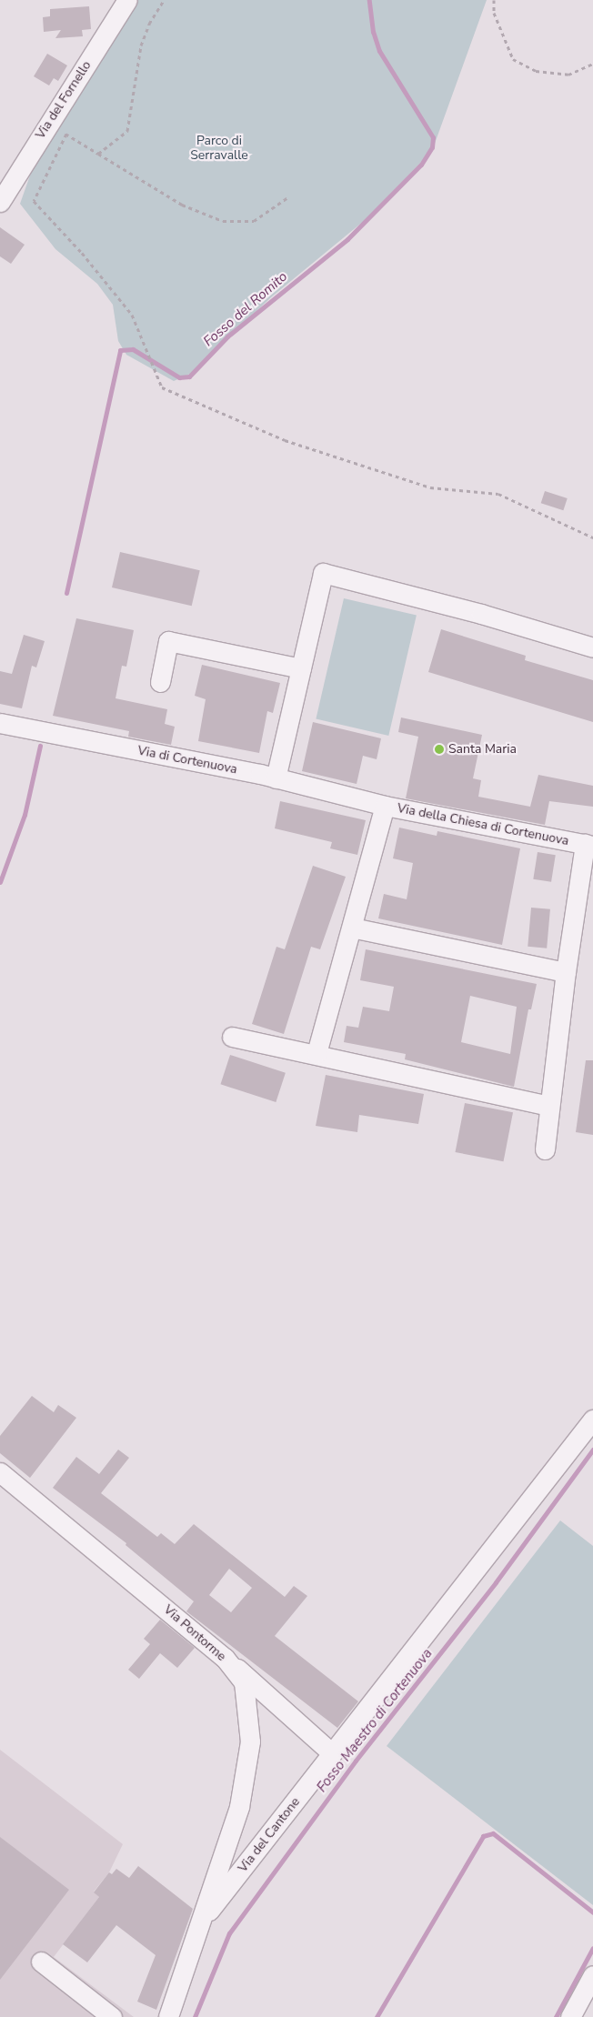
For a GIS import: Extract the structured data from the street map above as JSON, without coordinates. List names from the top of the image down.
{
  "streets": {
    "street": [
      "Via del Fornello",
      "Via di Cortenuova",
      "Via della Chiesa di Cortenuova",
      "Via Pontorme",
      "Via del Cantone"
    ]
  },
  "crossings": [
    ["Via di Cortenuova", "Via della Chiesa di Cortenuova"],
    ["Via Pontorme", "Via del Cantone"]
  ],
  "water": ["Fosso del Romito", "Fosso Maestro di Cortenuova"],
  "parks": ["Parco di Serravalle"],
  "places": ["Santa Maria"]
}
